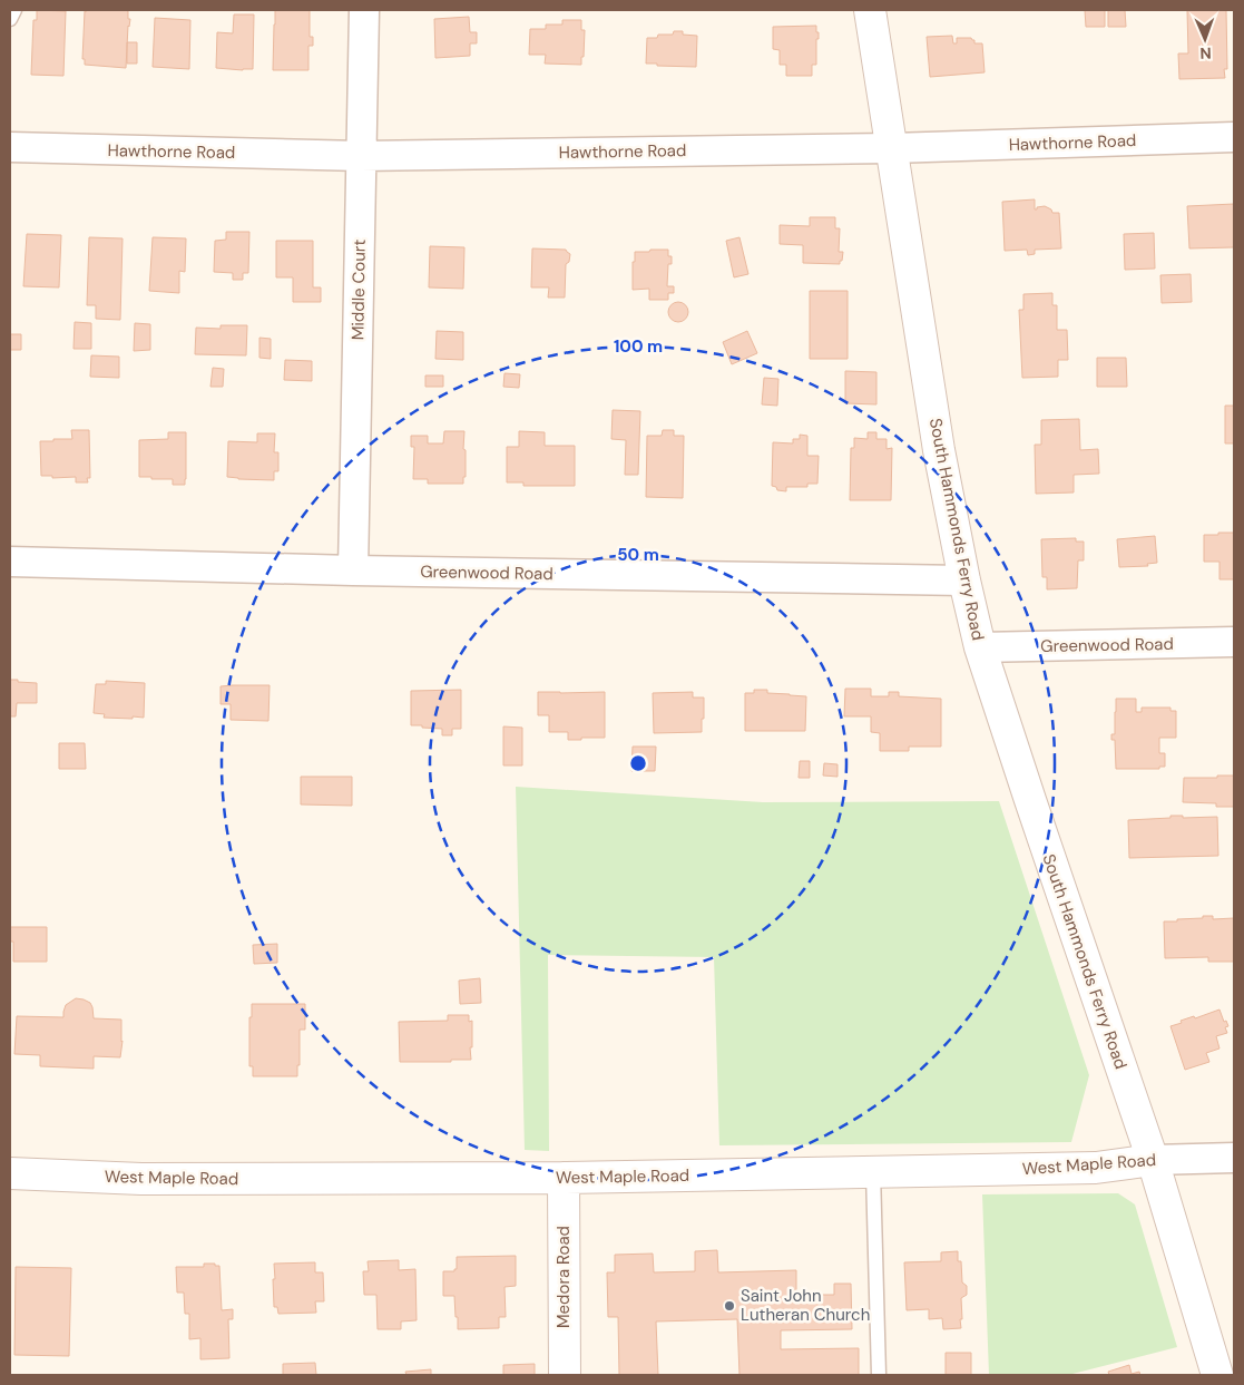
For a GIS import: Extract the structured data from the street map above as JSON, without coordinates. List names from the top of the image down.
{
  "streets": {
    "street": [
      "Hawthorne Road",
      "Middle Court",
      "South Hammonds Ferry Road",
      "Greenwood Road",
      "West Maple Road",
      "Medora Road"
    ]
  },
  "crossings": [
    ["Hawthorne Road", "Middle Court"],
    ["Hawthorne Road", "South Hammonds Ferry Road"],
    ["Middle Court", "Greenwood Road"],
    ["South Hammonds Ferry Road", "Greenwood Road"],
    ["South Hammonds Ferry Road", "West Maple Road"],
    ["West Maple Road", "Medora Road"]
  ],
  "places": ["Saint John Lutheran Church"],
  "north": "bottom",
  "rings": ["100 m", "50 m"]
}
